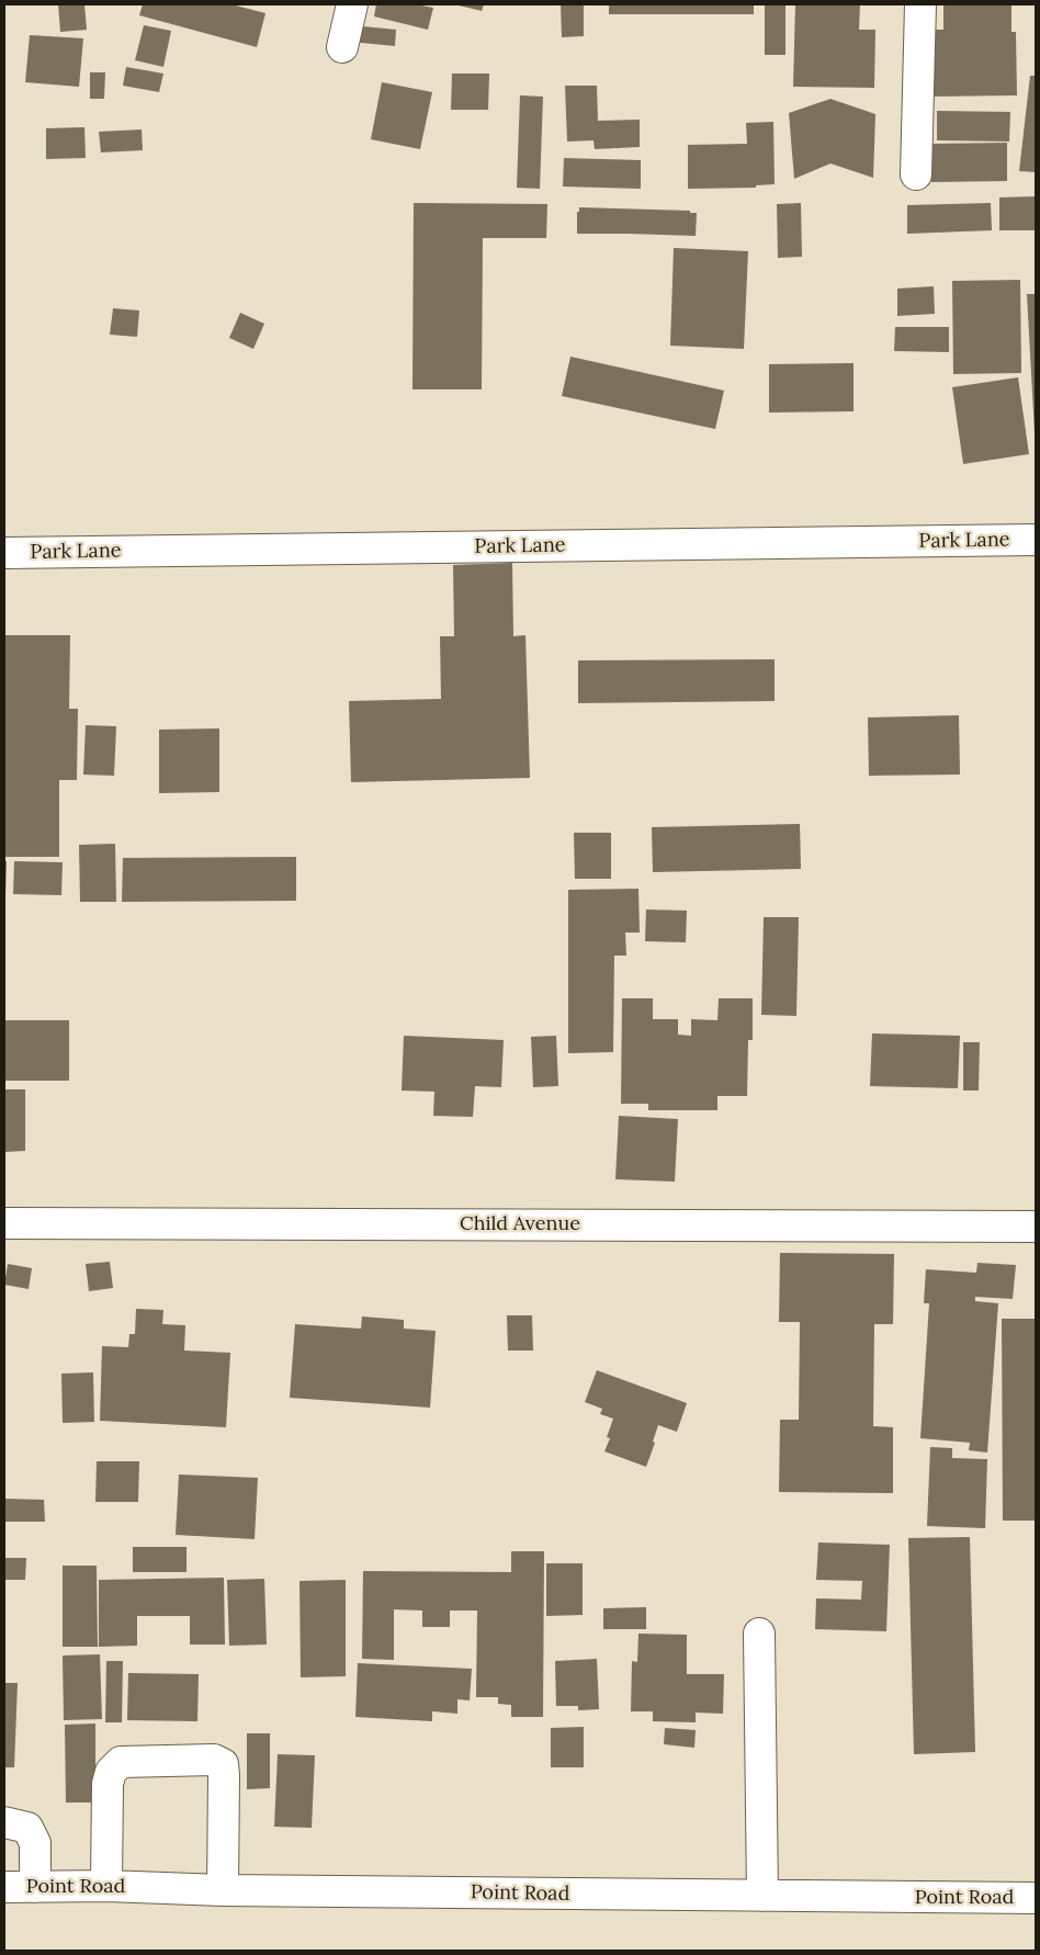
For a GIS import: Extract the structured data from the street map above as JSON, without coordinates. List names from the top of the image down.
{
  "streets": {
    "street": ["Park Lane", "Child Avenue", "Point Road"]
  }
}
